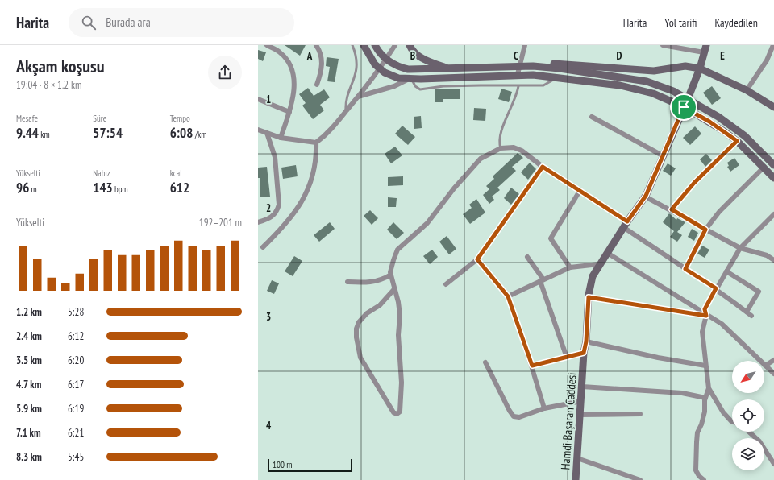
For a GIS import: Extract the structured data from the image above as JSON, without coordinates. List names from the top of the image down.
{
  "streets": {
    "main road": ["Hamdi Başaran Caddesi"]
  },
  "scale_bar": "100 m",
  "north": "bottom left",
  "page": {
    "header": "Harita",
    "search": "Burada ara",
    "nav": ["Harita", "Yol tarifi", "Kaydedilen"],
    "heading": ["Akşam koşusu", "19:04 · 8 × 1.2 km"],
    "stats": [
      ["Mesafe", "9.44 km"],
      ["Süre", "57:54"],
      ["Tempo", "6:08 /km"],
      ["Yükselti", "96 m"],
      ["Nabız", "143 bpm"],
      ["kcal", "612"]
    ],
    "chart": ["Yükselti", "192–201 m"],
    "list": [
      {
        "name": "1.2 km",
        "note": "5:28"
      },
      {
        "name": "2.4 km",
        "note": "6:12"
      },
      {
        "name": "3.5 km",
        "note": "6:20"
      },
      {
        "name": "4.7 km",
        "note": "6:17"
      },
      {
        "name": "5.9 km",
        "note": "6:19"
      },
      {
        "name": "7.1 km",
        "note": "6:21"
      },
      {
        "name": "8.3 km",
        "note": "5:45"
      }
    ],
    "scale": "100 m"
  },
  "grid": {
    "columns": [
      "A",
      "B",
      "C",
      "D",
      "E"
    ],
    "rows": [
      "1",
      "2",
      "3",
      "4"
    ]
  }
}
